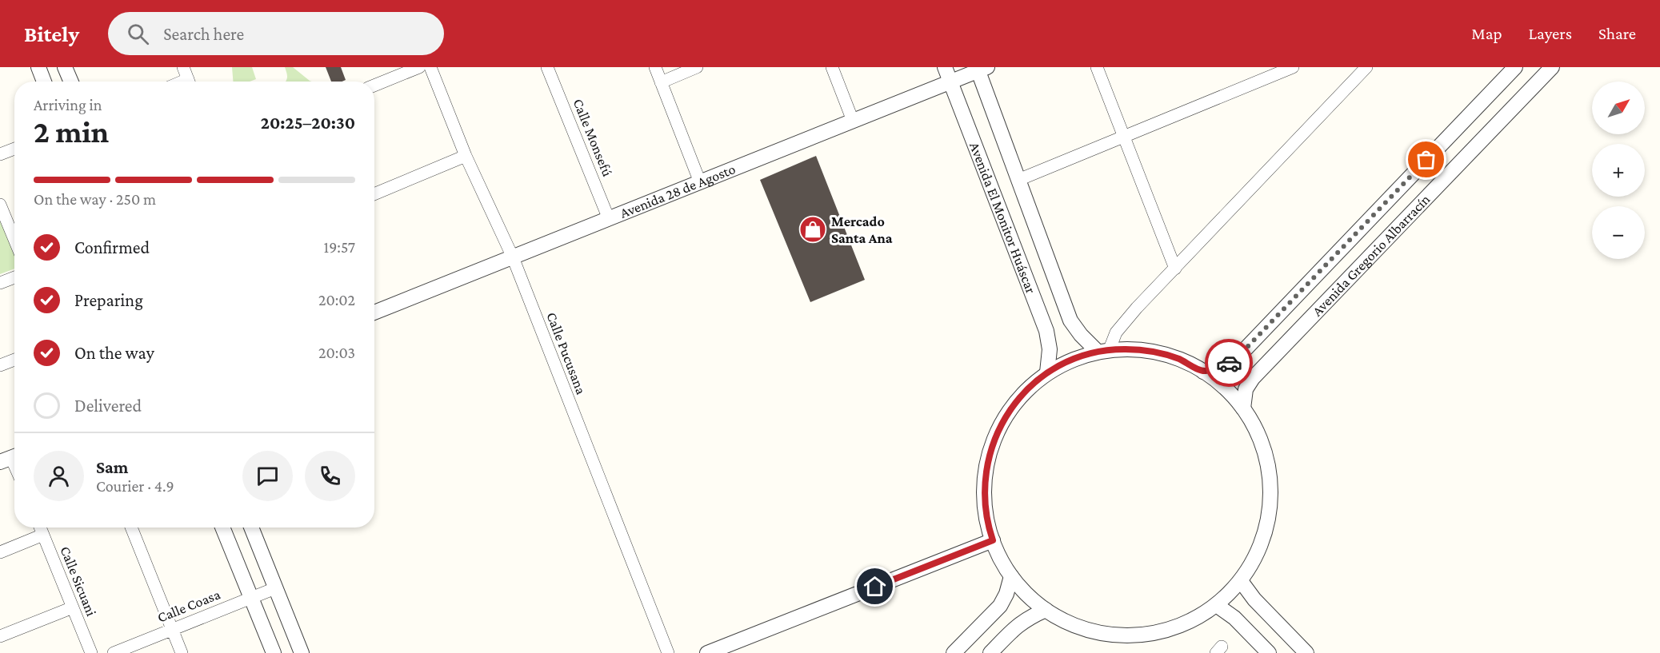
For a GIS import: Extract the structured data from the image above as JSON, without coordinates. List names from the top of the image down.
{
  "streets": {
    "street": [
      "Calle Monsefú",
      "Avenida 28 de Agosto",
      "Avenida El Monitor Huáscar",
      "Avenida Gregorio Albarracín",
      "Calle Pucusana",
      "Calle Sicuani",
      "Calle Coasa"
    ]
  },
  "crossings": [
    ["Calle Monsefú", "Avenida 28 de Agosto"],
    ["Avenida 28 de Agosto", "Avenida El Monitor Huáscar"],
    ["Avenida 28 de Agosto", "Calle Pucusana"]
  ],
  "places": {
    "shop": ["Mercado Santa Ana"]
  },
  "north": "top right",
  "page": {
    "header": "Bitely",
    "search": "Search here",
    "nav": ["Map", "Layers", "Share"],
    "map_buttons": ["+", "−"],
    "heading": ["2 min", "Arriving in", "20:25–20:30"],
    "panel": ["Sam", "Courier · 4.9"],
    "bar": "On the way · 250 m",
    "list": [
      ["Confirmed", "19:57"],
      ["Preparing", "20:02"],
      ["On the way", "20:03"],
      "Delivered"
    ]
  }
}
